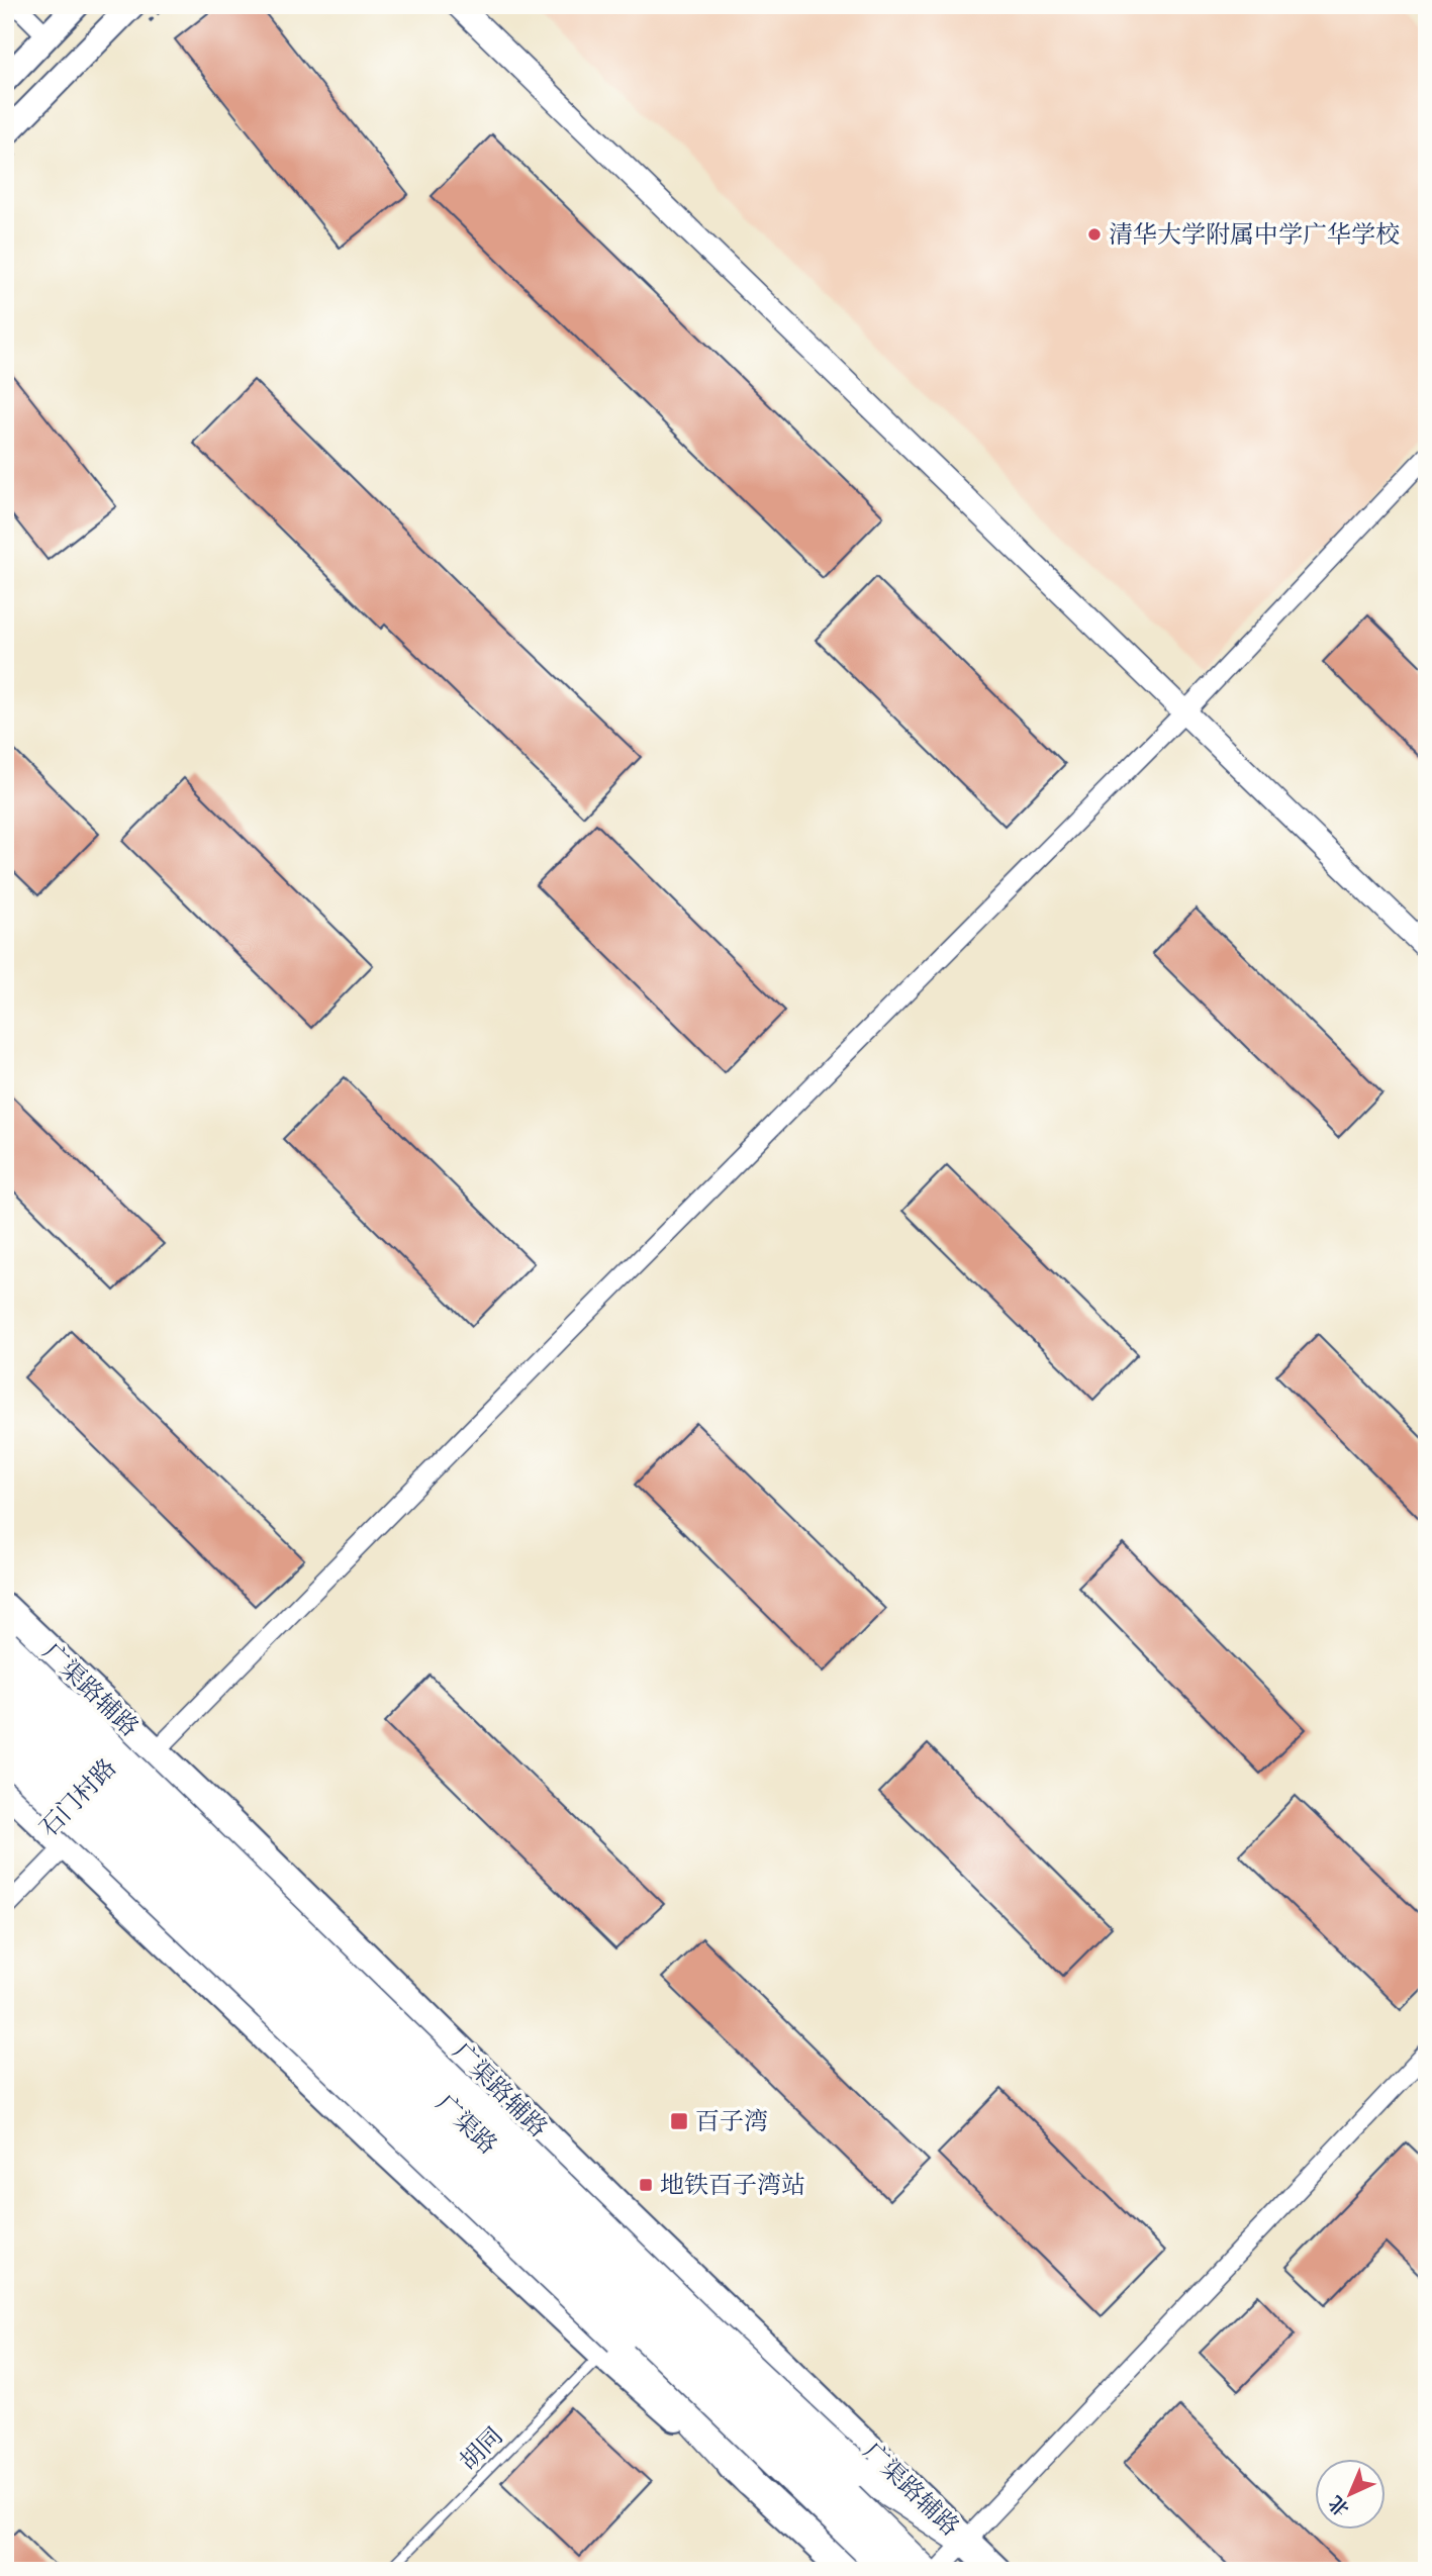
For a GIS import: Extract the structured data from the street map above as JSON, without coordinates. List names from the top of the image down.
{
  "streets": {
    "highway": ["广渠路"],
    "main road": ["广渠路辅路"],
    "street": ["石门村路"],
    "lane": ["胡同"]
  },
  "crossings": [
    ["广渠路辅路", "石门村路"]
  ],
  "places": {
    "other": ["清华大学附属中学广华学校"],
    "transit": ["百子湾", "地铁百子湾站"]
  },
  "north": "bottom left"
}
